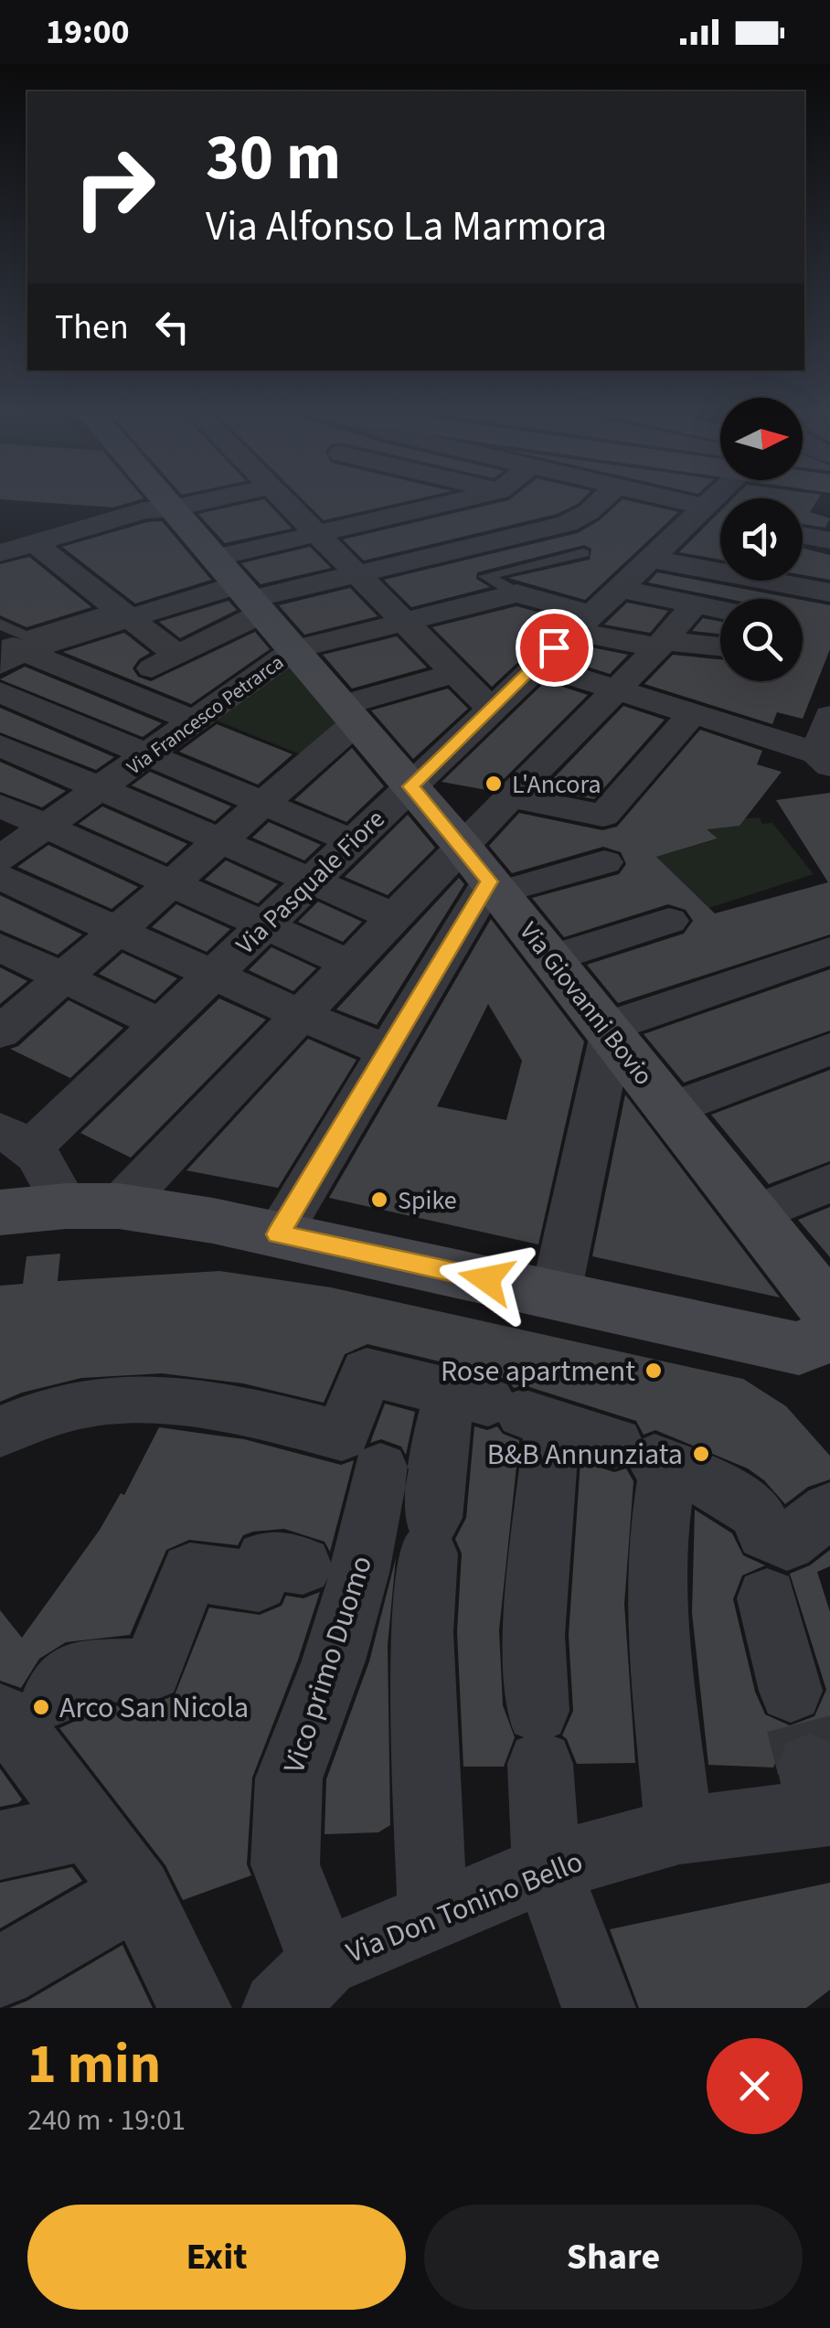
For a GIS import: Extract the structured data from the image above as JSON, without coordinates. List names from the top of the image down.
{
  "streets": {
    "street": [
      "Via Francesco Petrarca",
      "Via Pasquale Fiore",
      "Via Giovanni Bovio",
      "Vico primo Duomo",
      "Via Don Tonino Bello"
    ]
  },
  "crossings": [
    ["Via Francesco Petrarca", "Via Pasquale Fiore"],
    ["Via Francesco Petrarca", "Via Giovanni Bovio"],
    ["Via Pasquale Fiore", "Via Giovanni Bovio"],
    ["Vico primo Duomo", "Via Don Tonino Bello"]
  ],
  "places": [
    "L'Ancora",
    "Spike",
    "Rose apartment",
    "B&B Annunziata",
    "Arco San Nicola"
  ],
  "north": "right",
  "page": {
    "status": "19:00",
    "turn": ["30 m", "Via Alfonso La Marmora"],
    "then": "Then",
    "heading": ["1 min", "240 m · 19:01"],
    "buttons": ["Exit", "Share"]
  }
}
